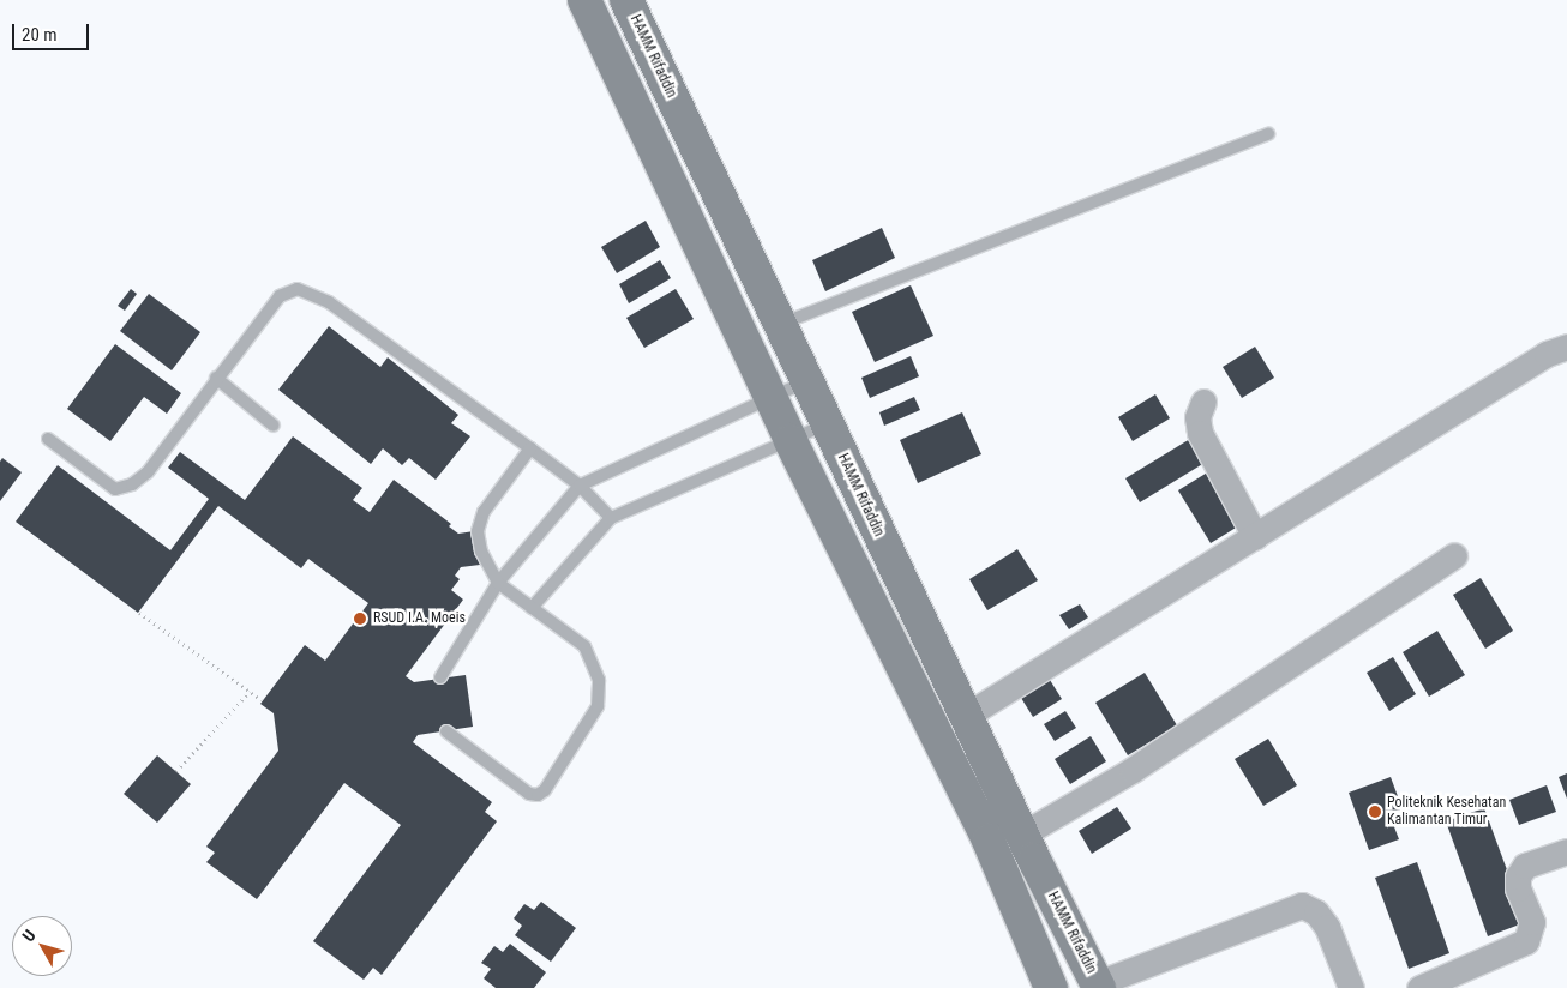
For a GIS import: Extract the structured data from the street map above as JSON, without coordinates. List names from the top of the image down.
{
  "streets": {
    "main road": ["HAMM Rifaddin"]
  },
  "places": ["RSUD I.A. Moeis", "Politeknik Kesehatan Kalimantan Timur"],
  "scale_bar": "20 m",
  "north": "top left"
}
